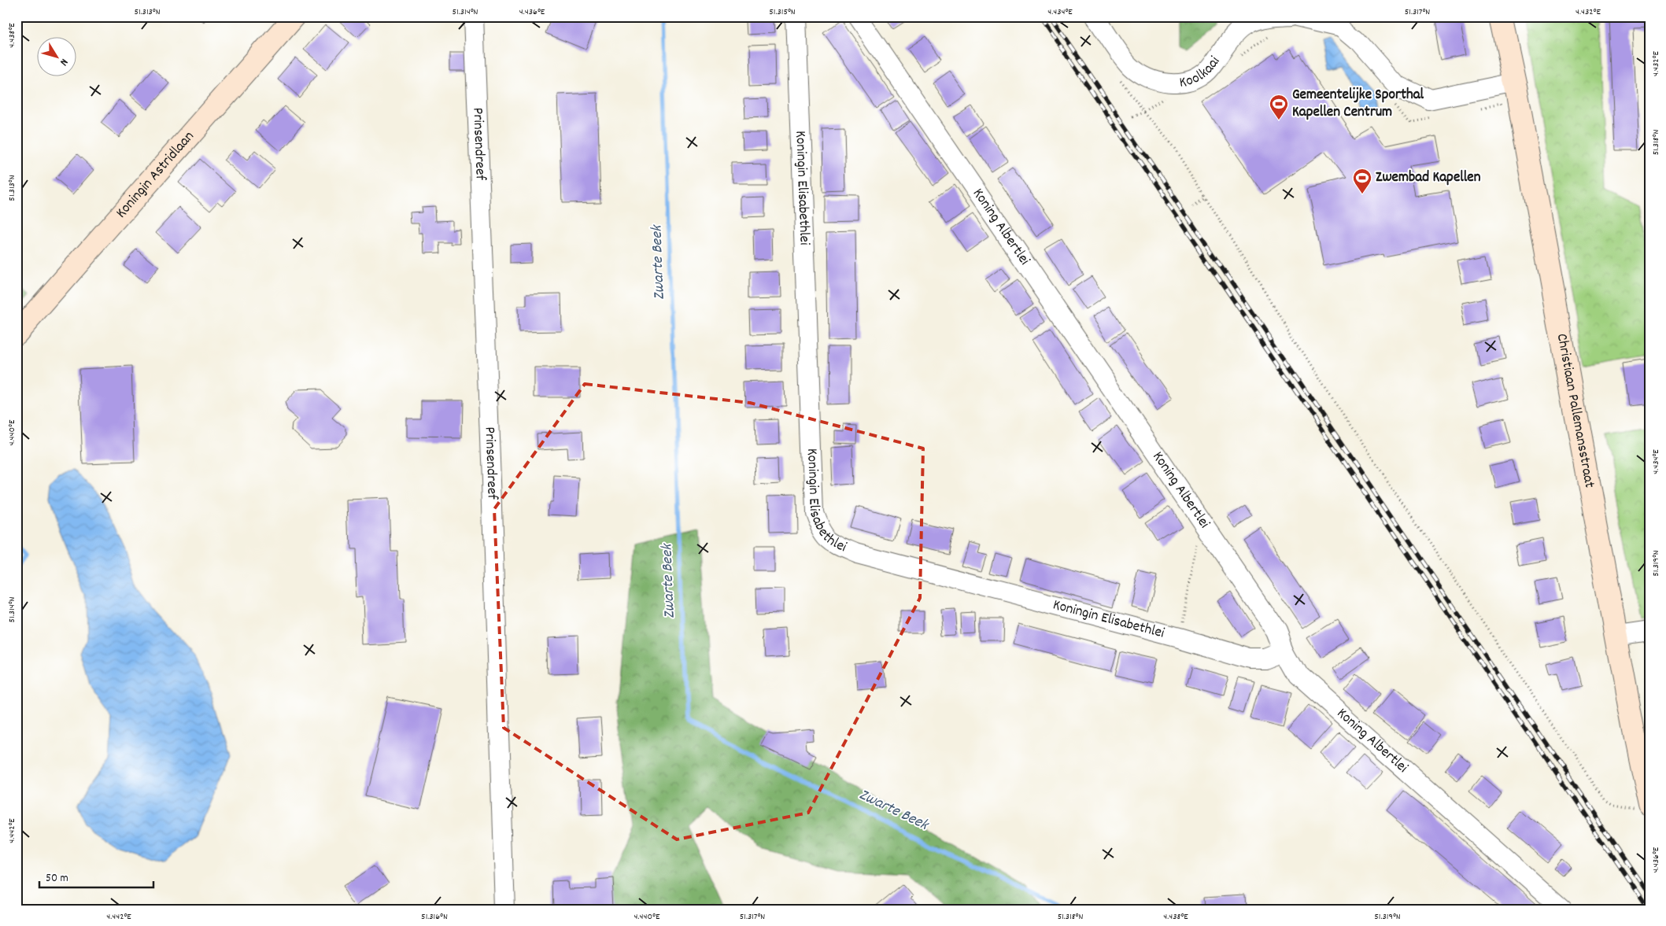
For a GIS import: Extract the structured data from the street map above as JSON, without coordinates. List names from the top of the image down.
{
  "streets": {
    "street": [
      "Koolkaai",
      "Prinsendreef",
      "Koningin Astridlaan",
      "Koningin Elisabethlei",
      "Koning Albertlei",
      "Christiaan Pallemansstraat"
    ]
  },
  "crossings": [
    ["Koningin Elisabethlei", "Koning Albertlei"]
  ],
  "water": ["Zwarte Beek"],
  "places": {
    "sports": ["Gemeentelijke Sporthal Kapellen Centrum", "Zwembad Kapellen"]
  },
  "scale_bar": "50 m",
  "north": "bottom right",
  "coordinates": [
    "51.313°N",
    "51.314°N",
    "4.436°E",
    "51.315°N",
    "4.434°E",
    "51.317°N",
    "4.432°E",
    "4.438°E",
    "51.318°N",
    "4.440°E",
    "51.319°N",
    "4.442°E",
    "51.316°N"
  ]
}
